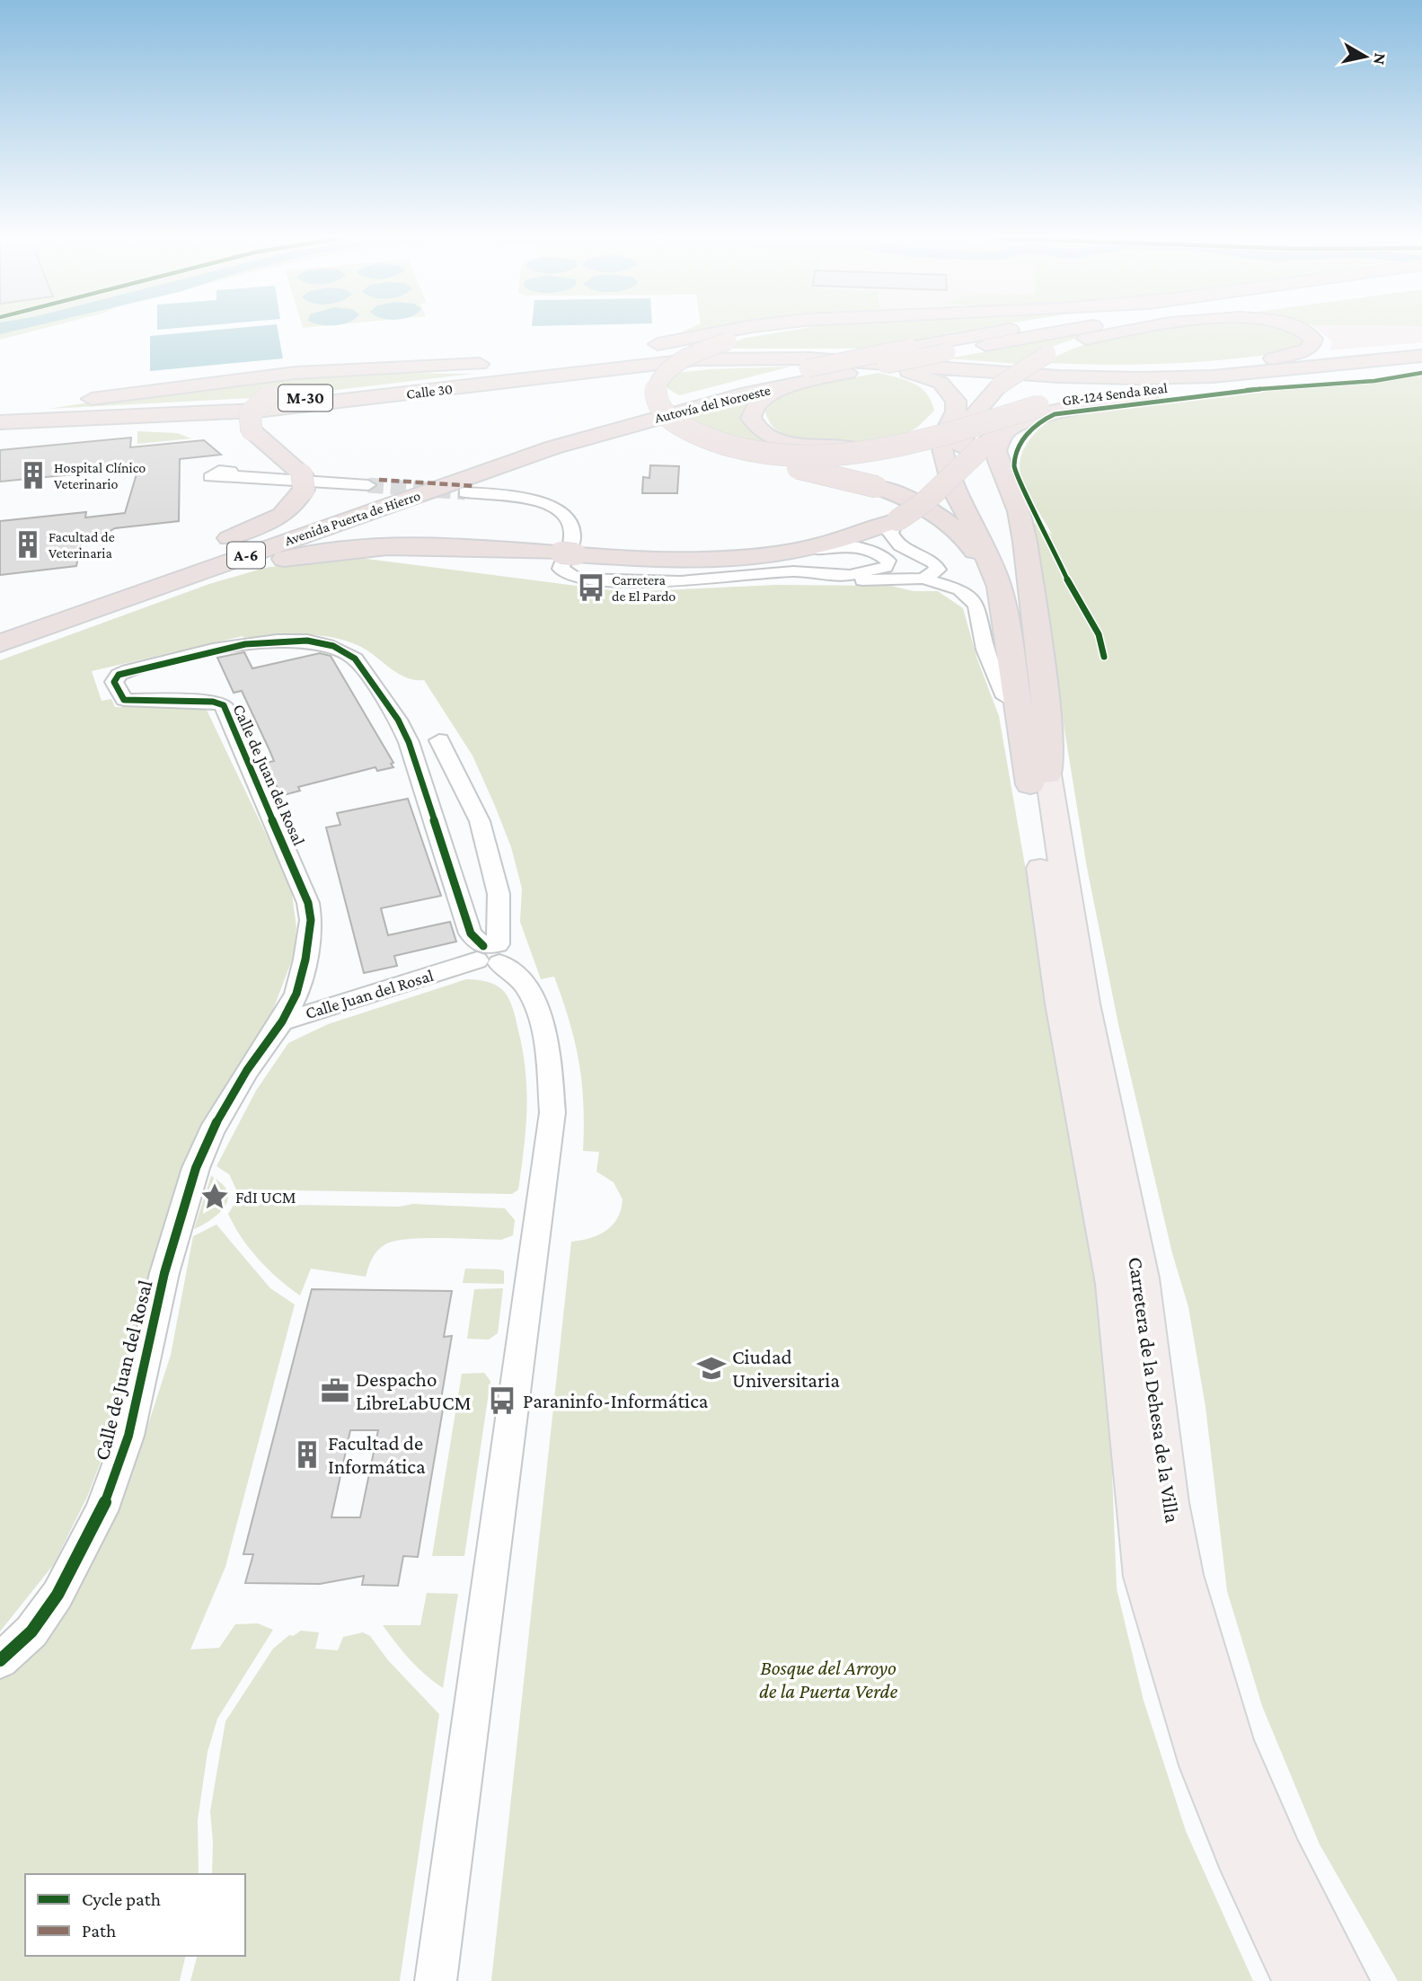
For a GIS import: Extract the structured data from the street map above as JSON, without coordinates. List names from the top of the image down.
{
  "streets": {
    "highway": [
      "Calle 30",
      "M-30",
      "Autovía del Noroeste",
      "Avenida Puerta de Hierro",
      "A-6"
    ],
    "main road": ["Carretera de la Dehesa de la Villa"],
    "street": ["Calle de Juan del Rosal", "Calle Juan del Rosal"],
    "cycle path": ["GR-124 Senda Real"]
  },
  "crossings": [
    ["Autovía del Noroeste", "Avenida Puerta de Hierro"],
    ["Calle de Juan del Rosal", "Calle Juan del Rosal"]
  ],
  "parks": ["Bosque del Arroyo de la Puerta Verde"],
  "places": {
    "building": ["Hospital Clínico Veterinario", "Facultad de Veterinaria", "Facultad de Informática"],
    "bus stop": ["Carretera de El Pardo", "Paraninfo-Informática"],
    "place": ["FdI UCM"],
    "school or university": ["Ciudad Universitaria"],
    "office": ["Despacho LibreLabUCM"]
  },
  "legend": ["Cycle path", "Path"],
  "north": "right"
}
